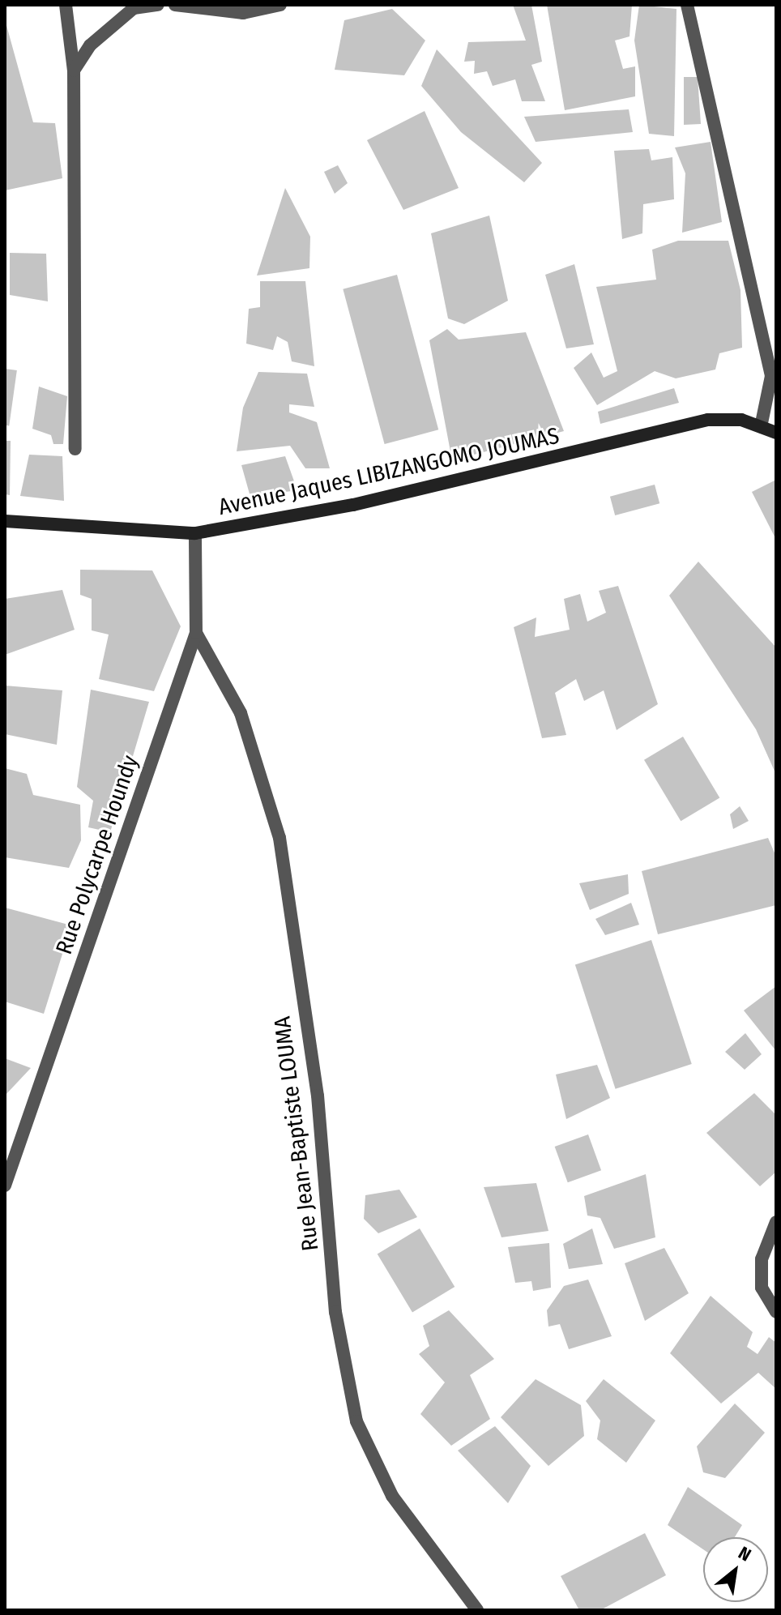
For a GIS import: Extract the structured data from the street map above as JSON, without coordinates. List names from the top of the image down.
{
  "streets": {
    "main road": ["Avenue Jaques LIBIZANGOMO JOUMAS"],
    "street": ["Rue Polycarpe Houndy", "Rue Jean-Baptiste LOUMA"]
  },
  "crossings": [
    ["Avenue Jaques LIBIZANGOMO JOUMAS", "Rue Polycarpe Houndy"],
    ["Rue Polycarpe Houndy", "Rue Jean-Baptiste LOUMA"]
  ],
  "north": "top right"
}
